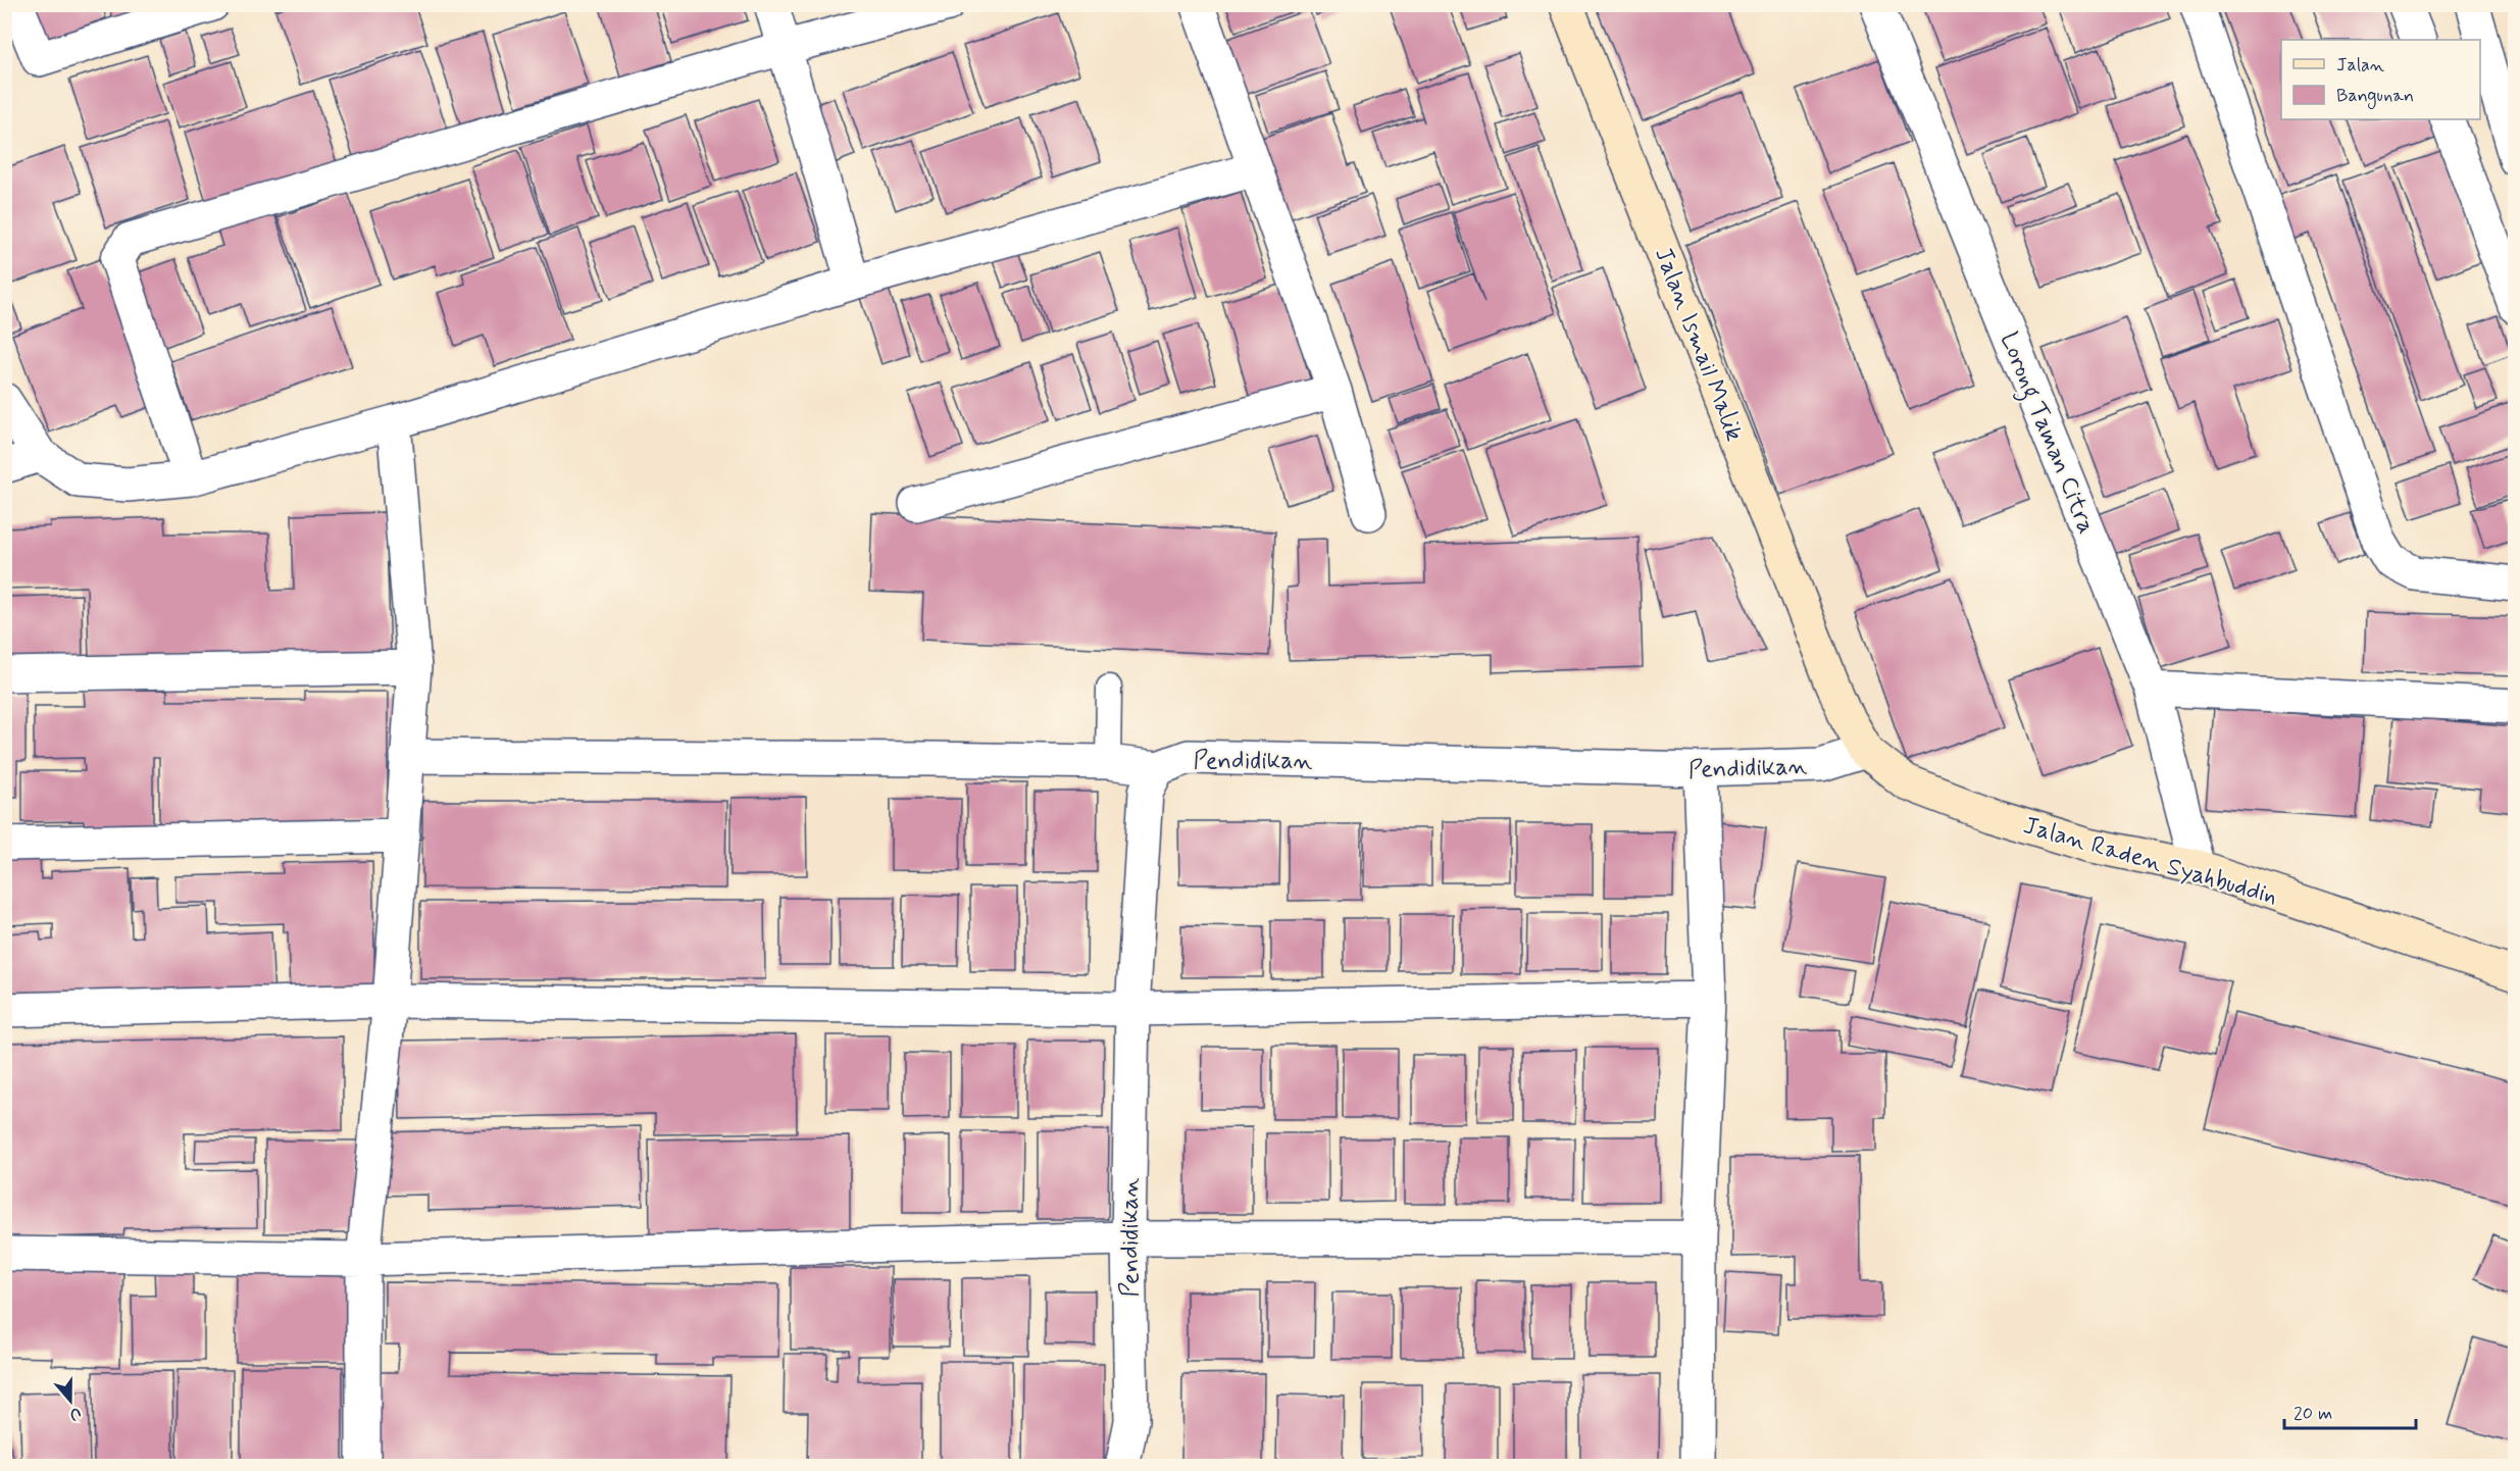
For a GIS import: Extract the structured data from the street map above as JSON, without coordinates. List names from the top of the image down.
{
  "streets": {
    "main road": ["Jalan Ismail Malik", "Jalan Raden Syahbuddin"],
    "street": ["Lorong Taman Citra", "Pendidikan"]
  },
  "crossings": [
    ["Jalan Ismail Malik", "Jalan Raden Syahbuddin"],
    ["Lorong Taman Citra", "Jalan Raden Syahbuddin"],
    ["Pendidikan", "Jalan Raden Syahbuddin"]
  ],
  "legend": ["Jalan", "Bangunan"],
  "scale_bar": "20 m",
  "north": "bottom"
}
